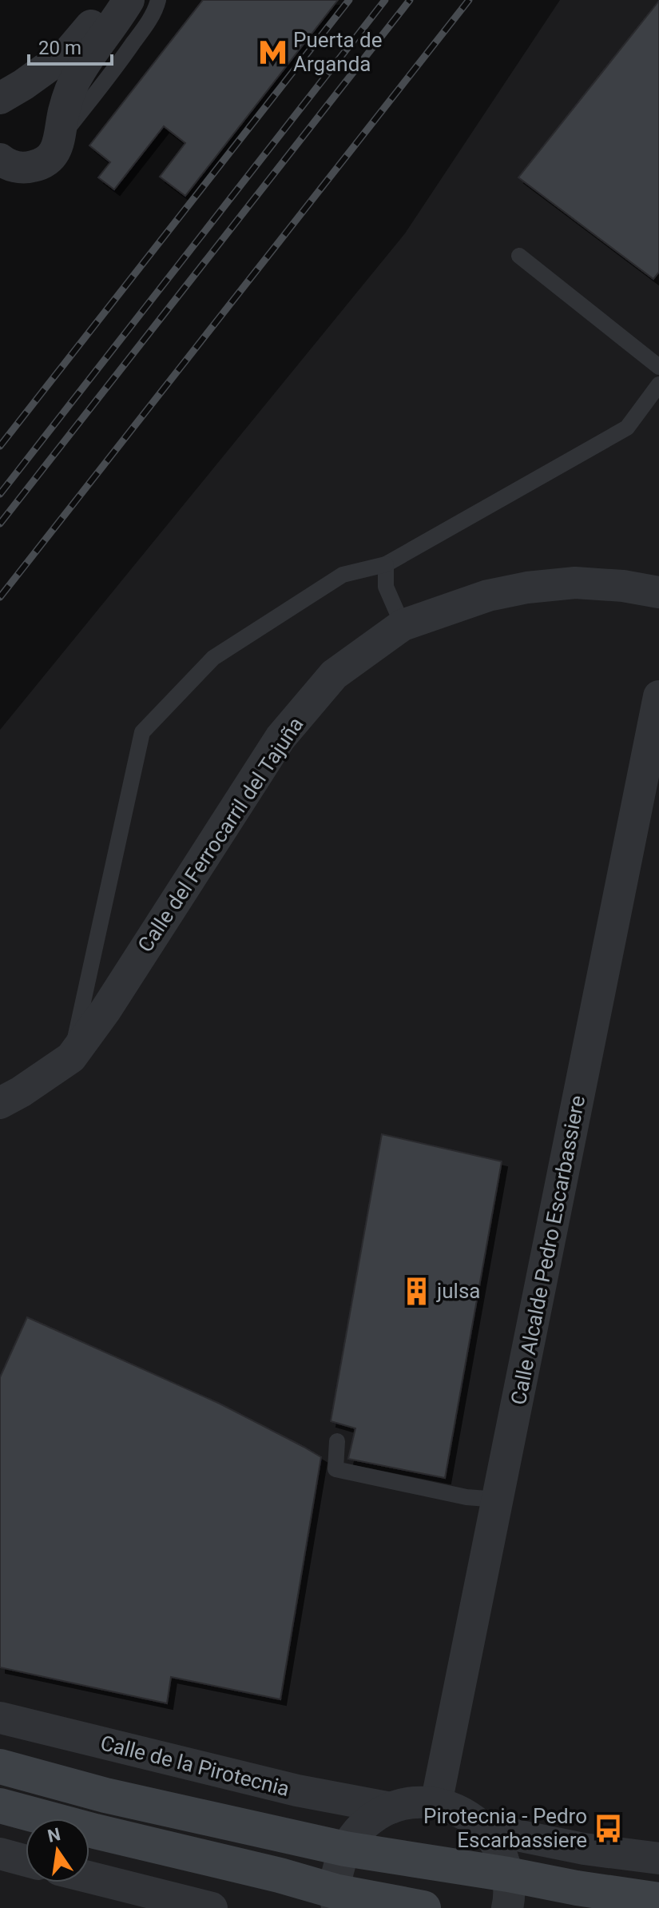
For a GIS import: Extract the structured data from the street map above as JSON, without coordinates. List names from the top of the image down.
{
  "streets": {
    "street": ["Calle del Ferrocarril del Tajuña", "Calle Alcalde Pedro Escarbassiere", "Calle de la Pirotecnia"]
  },
  "crossings": [
    ["Calle Alcalde Pedro Escarbassiere", "Calle de la Pirotecnia"]
  ],
  "places": {
    "metro station": ["Puerta de Arganda"],
    "building": ["julsa"],
    "bus stop": ["Pirotecnia - Pedro Escarbassiere"]
  },
  "scale_bar": "20 m",
  "north": "top"
}
